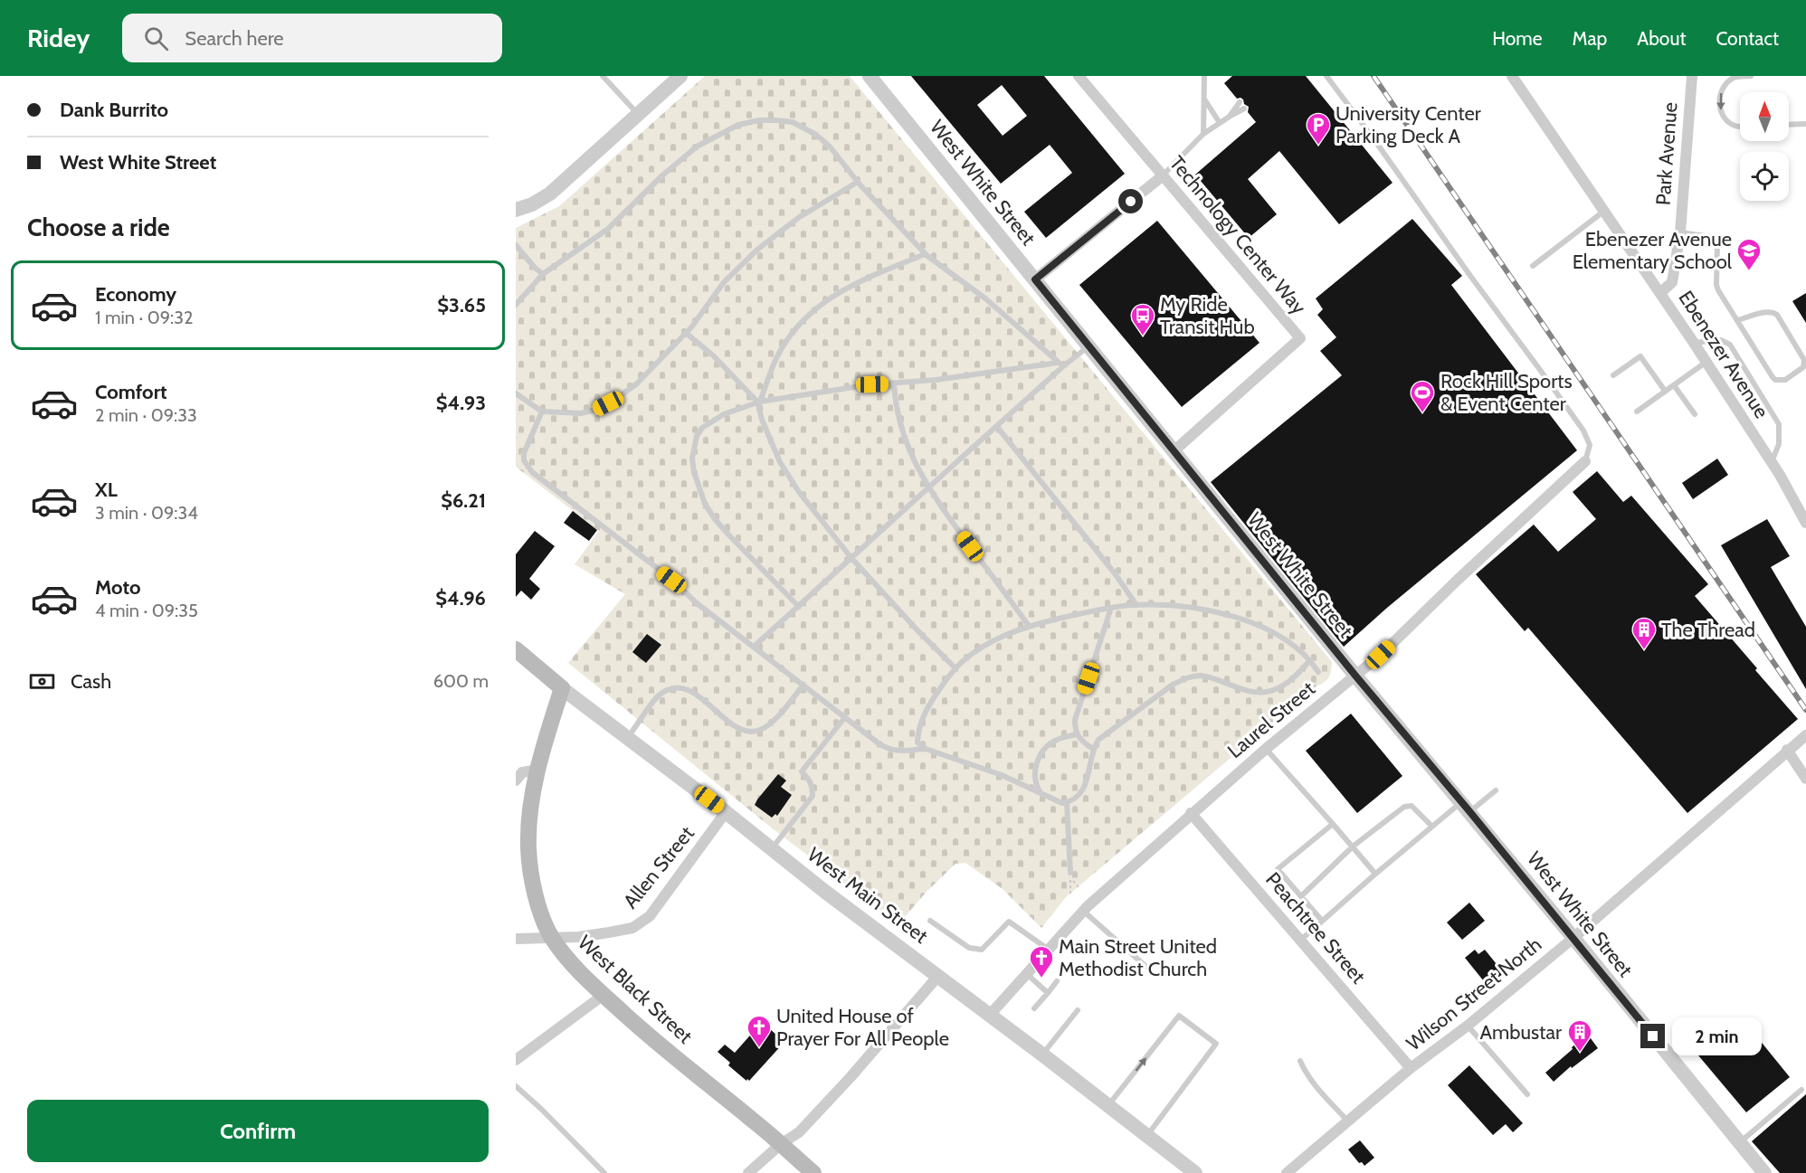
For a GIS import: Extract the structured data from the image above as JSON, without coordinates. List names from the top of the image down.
{
  "streets": {
    "main road": ["West Main Street", "West Black Street"],
    "street": [
      "Park Avenue",
      "West White Street",
      "Technology Center Way",
      "Ebenezer Avenue",
      "Laurel Street",
      "Allen Street",
      "Peachtree Street",
      "Wilson Street North"
    ]
  },
  "crossings": [
    ["Park Avenue", "Ebenezer Avenue"],
    ["West White Street", "Technology Center Way"],
    ["West White Street", "Laurel Street"],
    ["West White Street", "Wilson Street North"],
    ["Laurel Street", "West Main Street"],
    ["Laurel Street", "Peachtree Street"],
    ["Allen Street", "West Main Street"],
    ["Allen Street", "West Black Street"],
    ["West Main Street", "West Black Street"],
    ["Peachtree Street", "Wilson Street North"]
  ],
  "places": {
    "parking": ["University Center Parking Deck A"],
    "school or university": ["Ebenezer Avenue Elementary School"],
    "bus stop": ["My Ride Transit Hub"],
    "sports": ["Rock Hill Sports & Event Center"],
    "building": ["The Thread", "Ambustar"],
    "church": ["Main Street United Methodist Church", "United House of Prayer For All People"]
  },
  "north": "top",
  "page": {
    "header": "Ridey",
    "search": "Search here",
    "nav": [
      "Home",
      "Map",
      "About",
      "Contact"
    ],
    "banner": ["Dank Burrito", "West White Street"],
    "heading": "Choose a ride",
    "list": [
      {
        "name": "Economy",
        "note": "1 min · 09:32",
        "value": "$3.65"
      },
      {
        "name": "Comfort",
        "note": "2 min · 09:33",
        "value": "$4.93"
      },
      {
        "name": "XL",
        "note": "3 min · 09:34",
        "value": "$6.21"
      },
      {
        "name": "Moto",
        "note": "4 min · 09:35",
        "value": "$4.96"
      }
    ],
    "pay": ["Cash", "600 m"],
    "bubble": "2 min",
    "buttons": "Confirm"
  }
}
